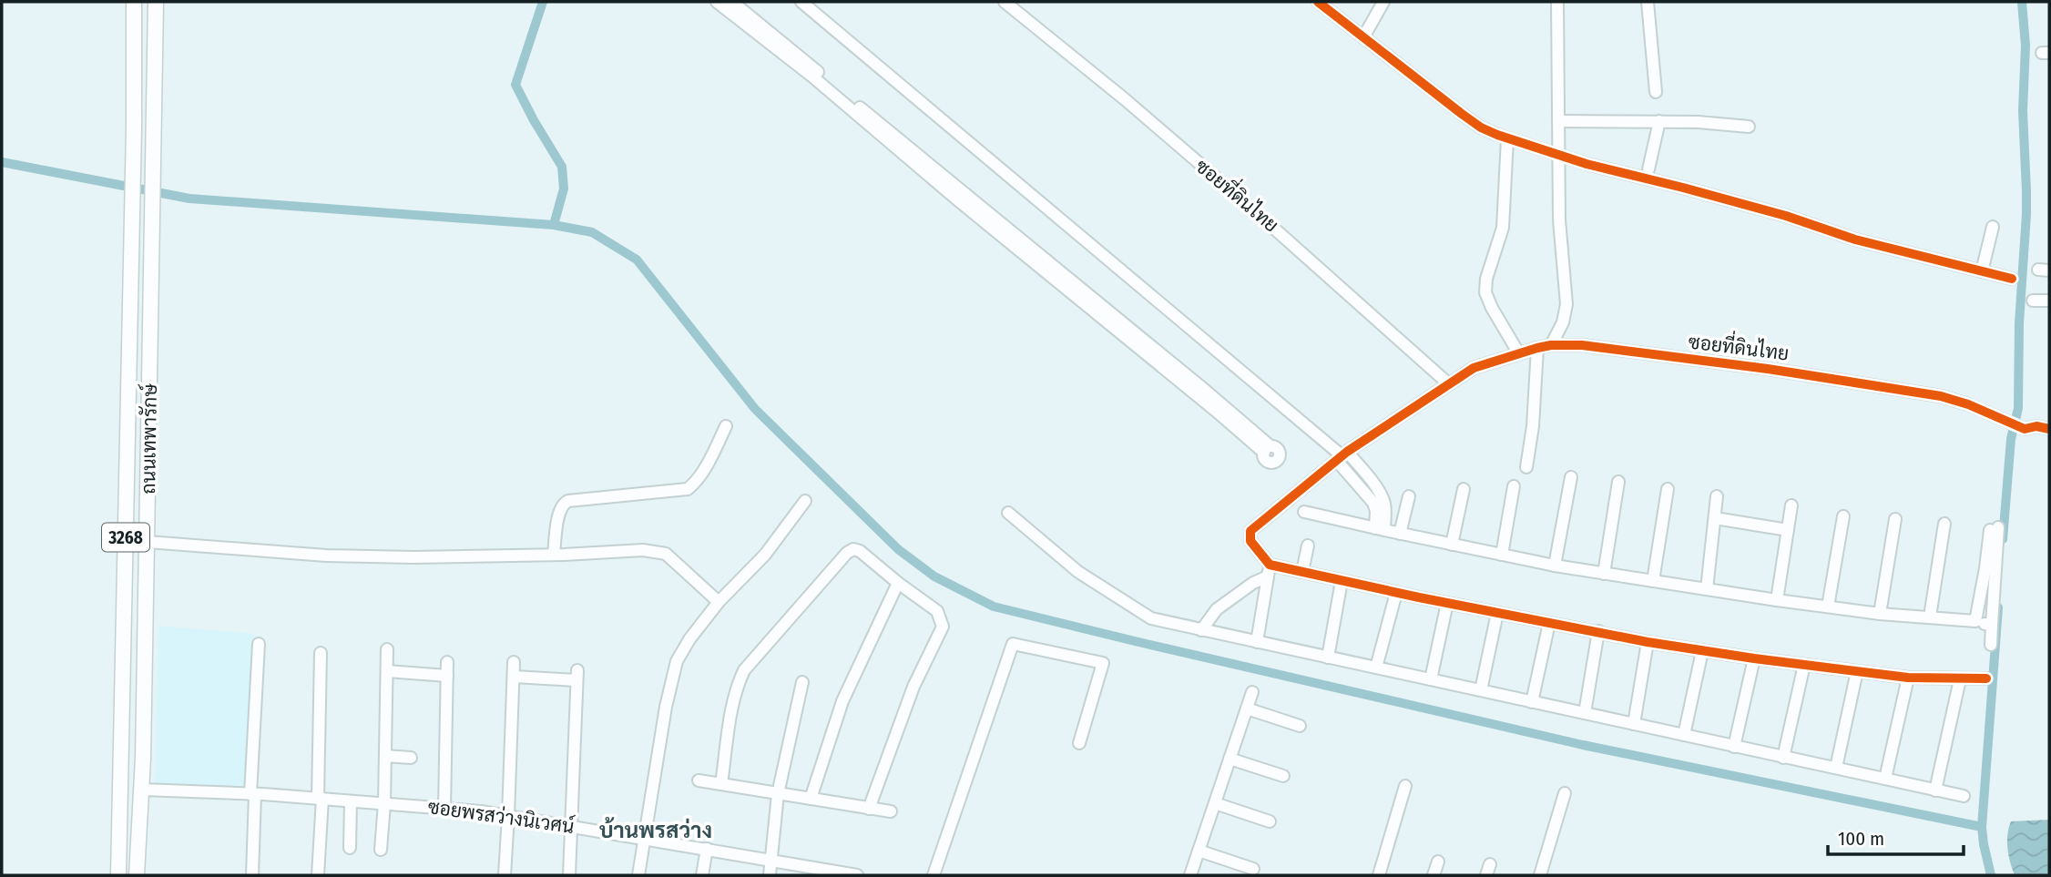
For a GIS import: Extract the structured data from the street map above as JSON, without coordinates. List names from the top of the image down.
{
  "streets": {
    "main road": ["ถนนเทพารักษ์", "3268"],
    "street": ["ซอยที่ดินไทย", "ซอยพรสว่างนิเวศน์"]
  },
  "crossings": [
    ["ถนนเทพารักษ์", "ซอยพรสว่างนิเวศน์"]
  ],
  "districts": ["บ้านพรสว่าง"],
  "scale_bar": "100 m"
}
